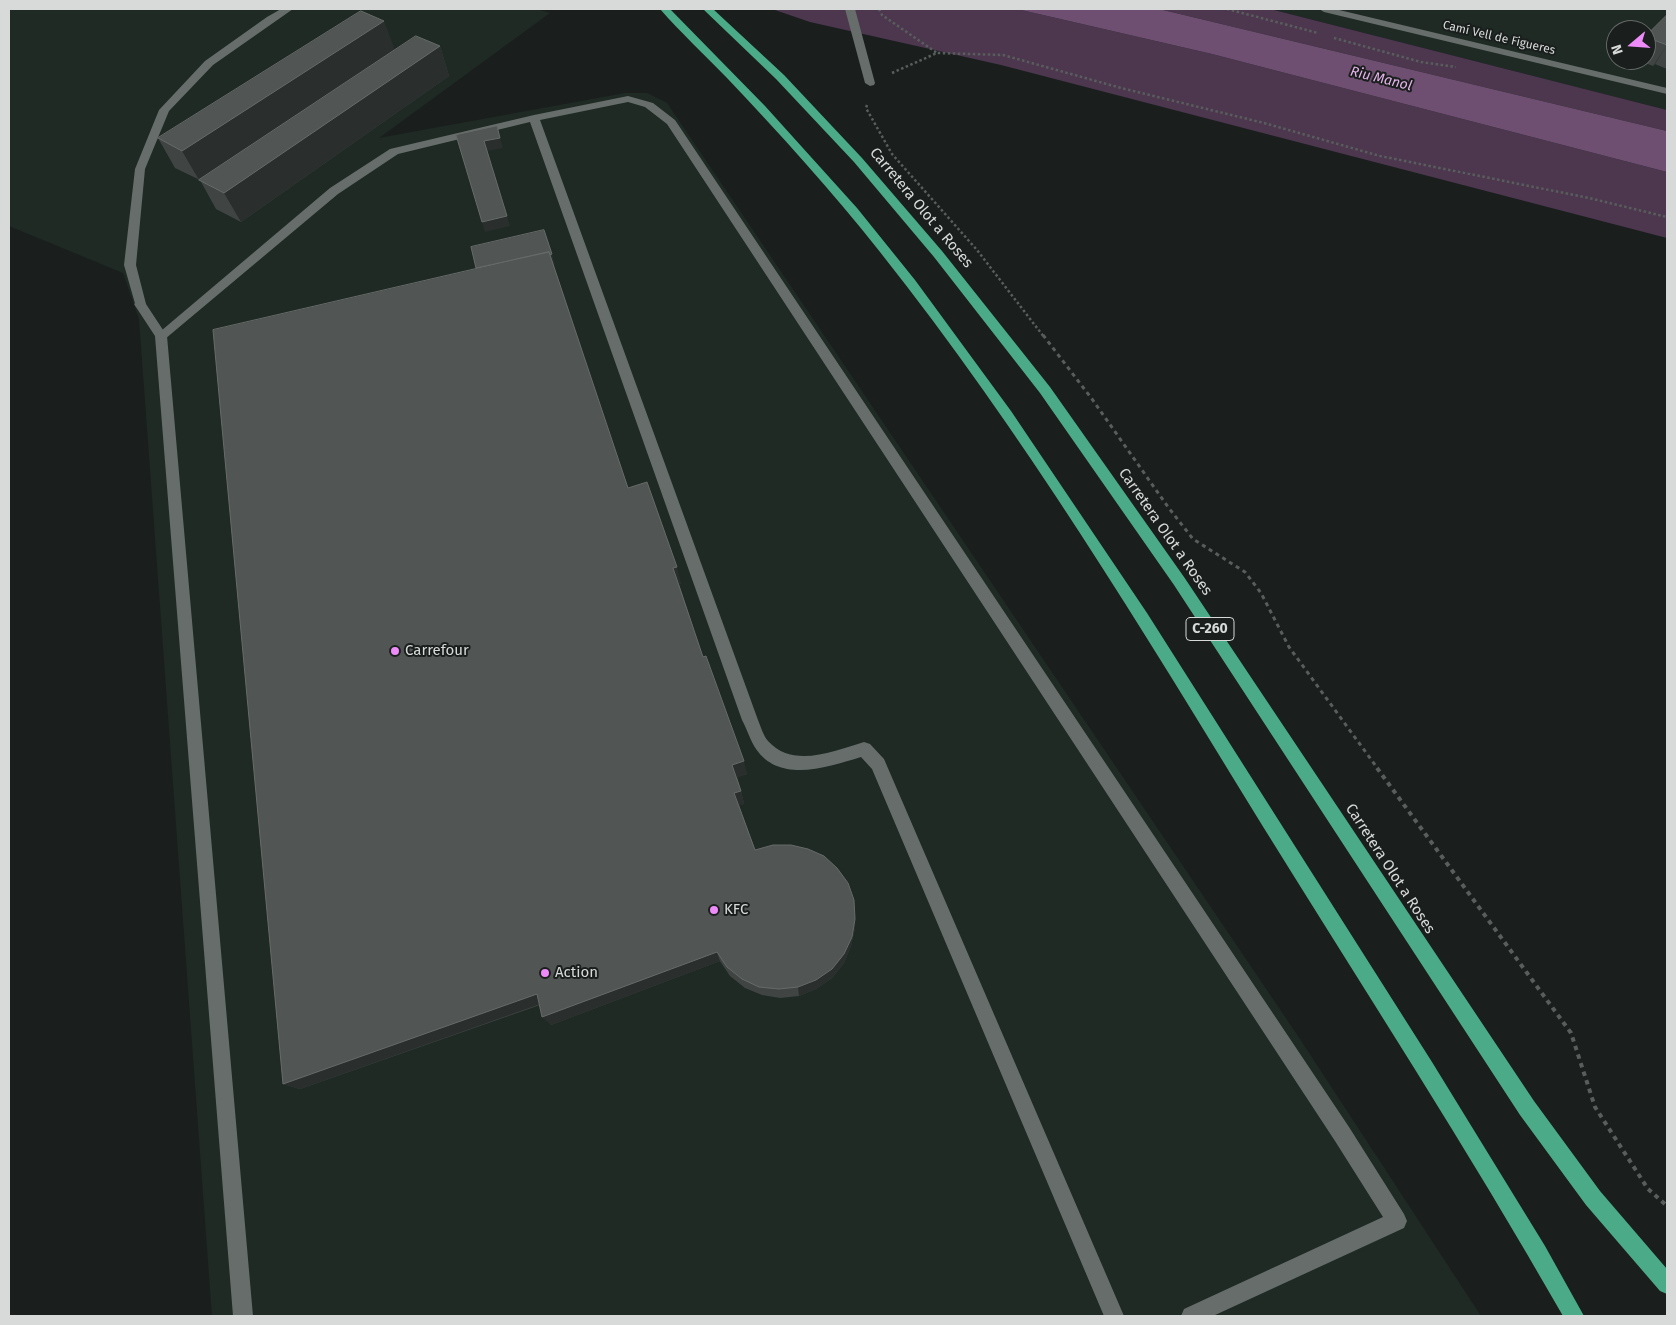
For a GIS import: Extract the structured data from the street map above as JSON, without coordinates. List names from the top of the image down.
{
  "streets": {
    "highway": ["Carretera Olot a Roses", "C-260"],
    "street": ["Camí Vell de Figueres"]
  },
  "water": ["Riu Manol"],
  "places": ["Carrefour", "KFC", "Action"],
  "north": "left"
}
